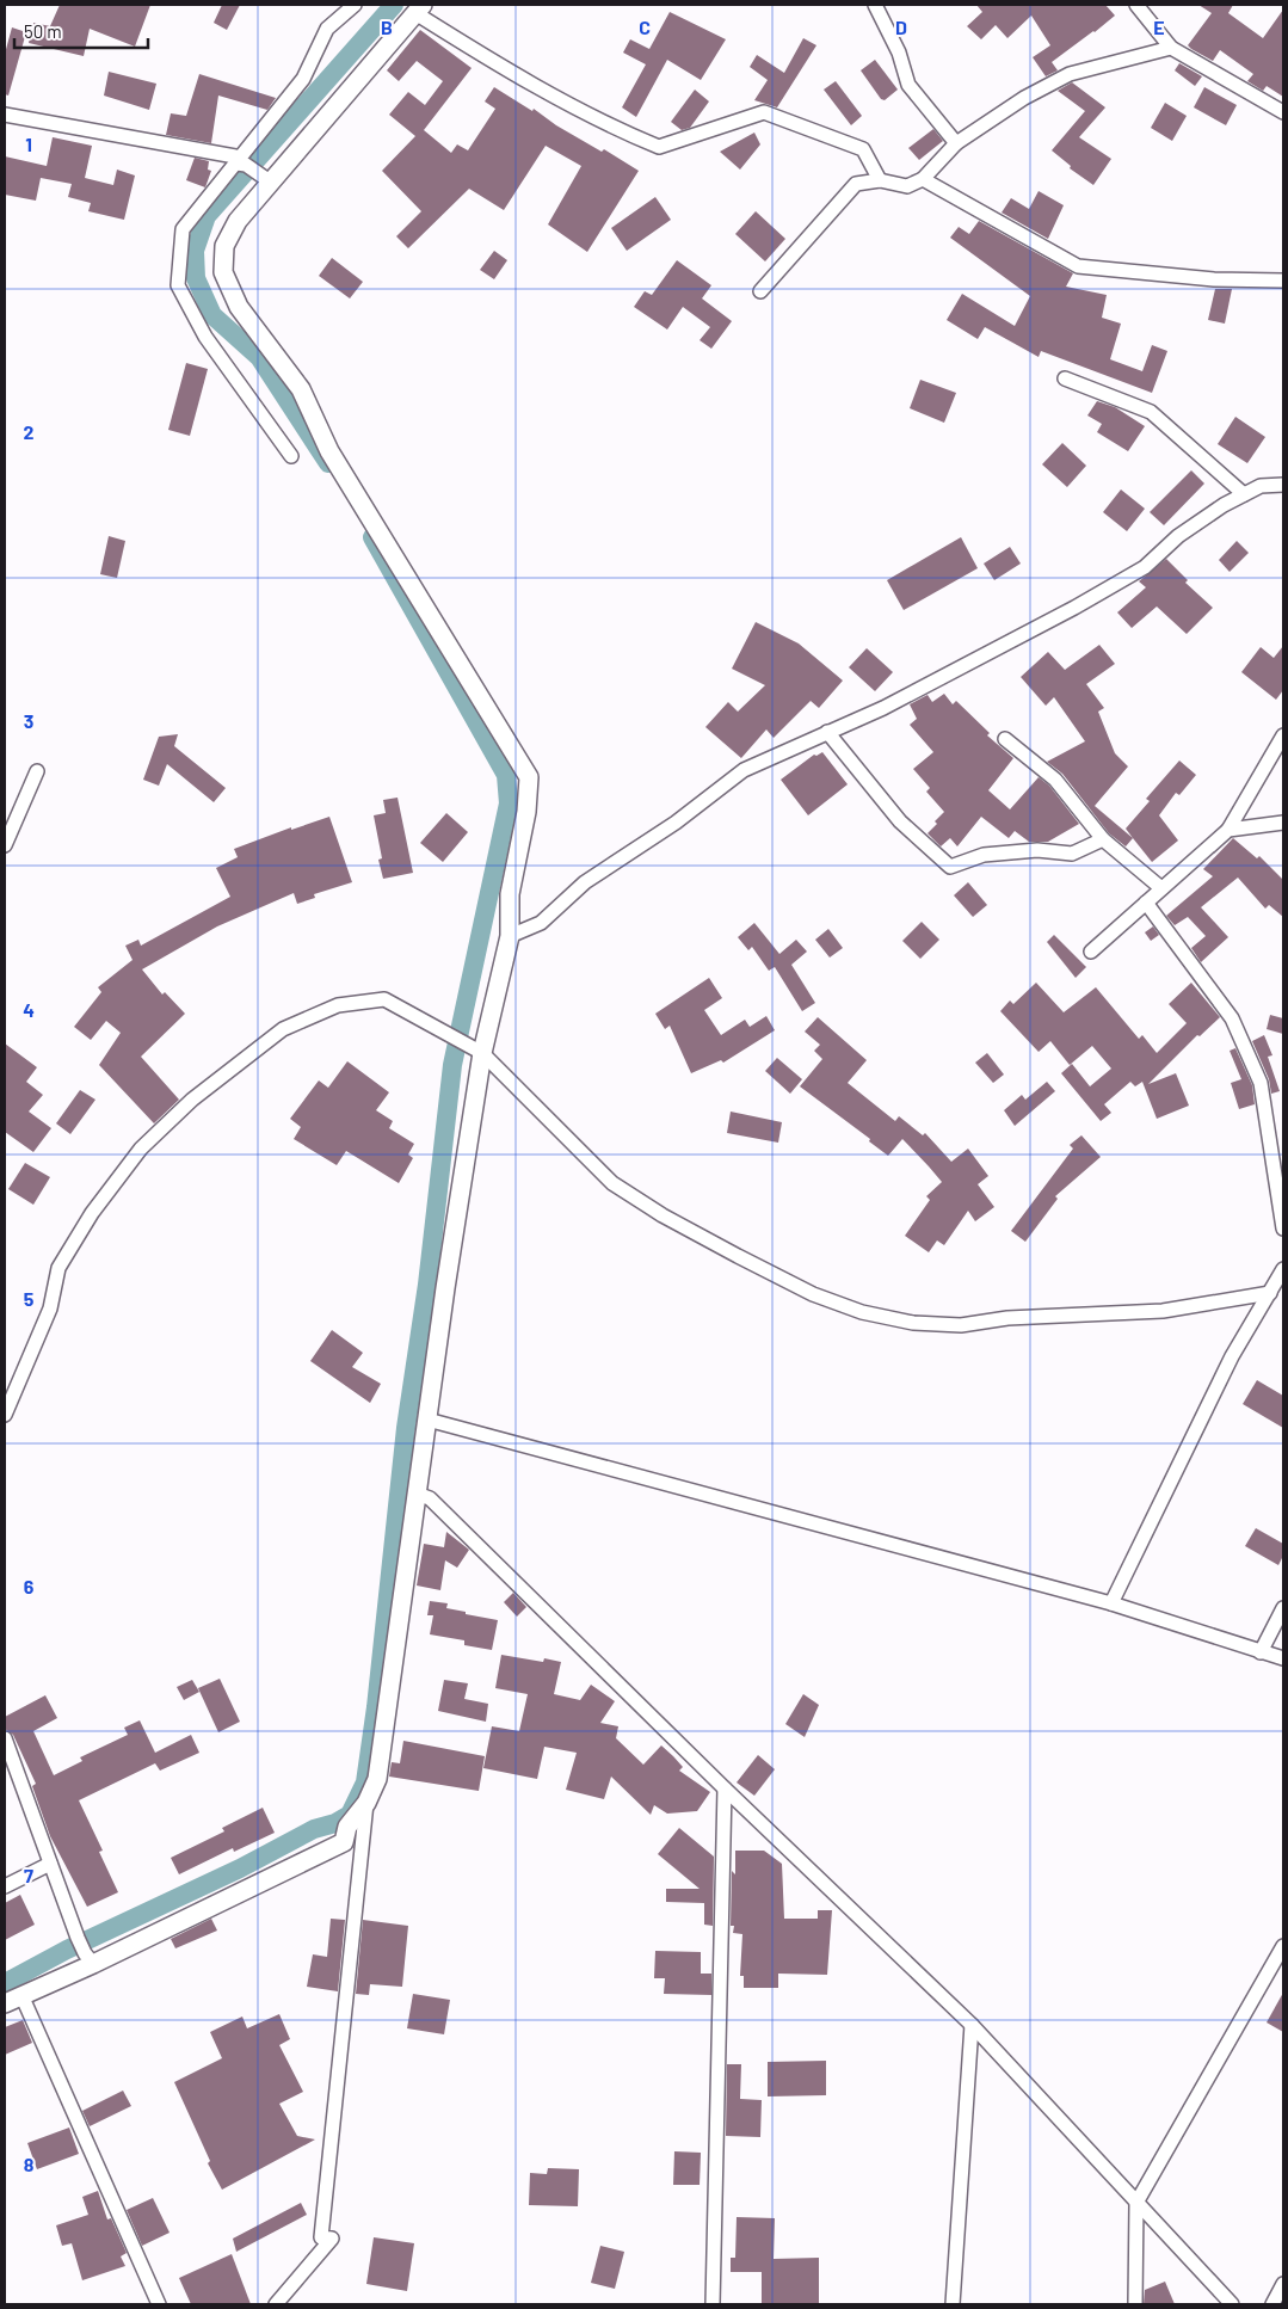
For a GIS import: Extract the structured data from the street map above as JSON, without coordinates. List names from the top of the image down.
{
  "scale_bar": "50 m",
  "grid": {
    "columns": [
      "B",
      "C",
      "D",
      "E"
    ],
    "rows": [
      "1",
      "2",
      "3",
      "4",
      "5",
      "6",
      "7",
      "8"
    ]
  }
}
